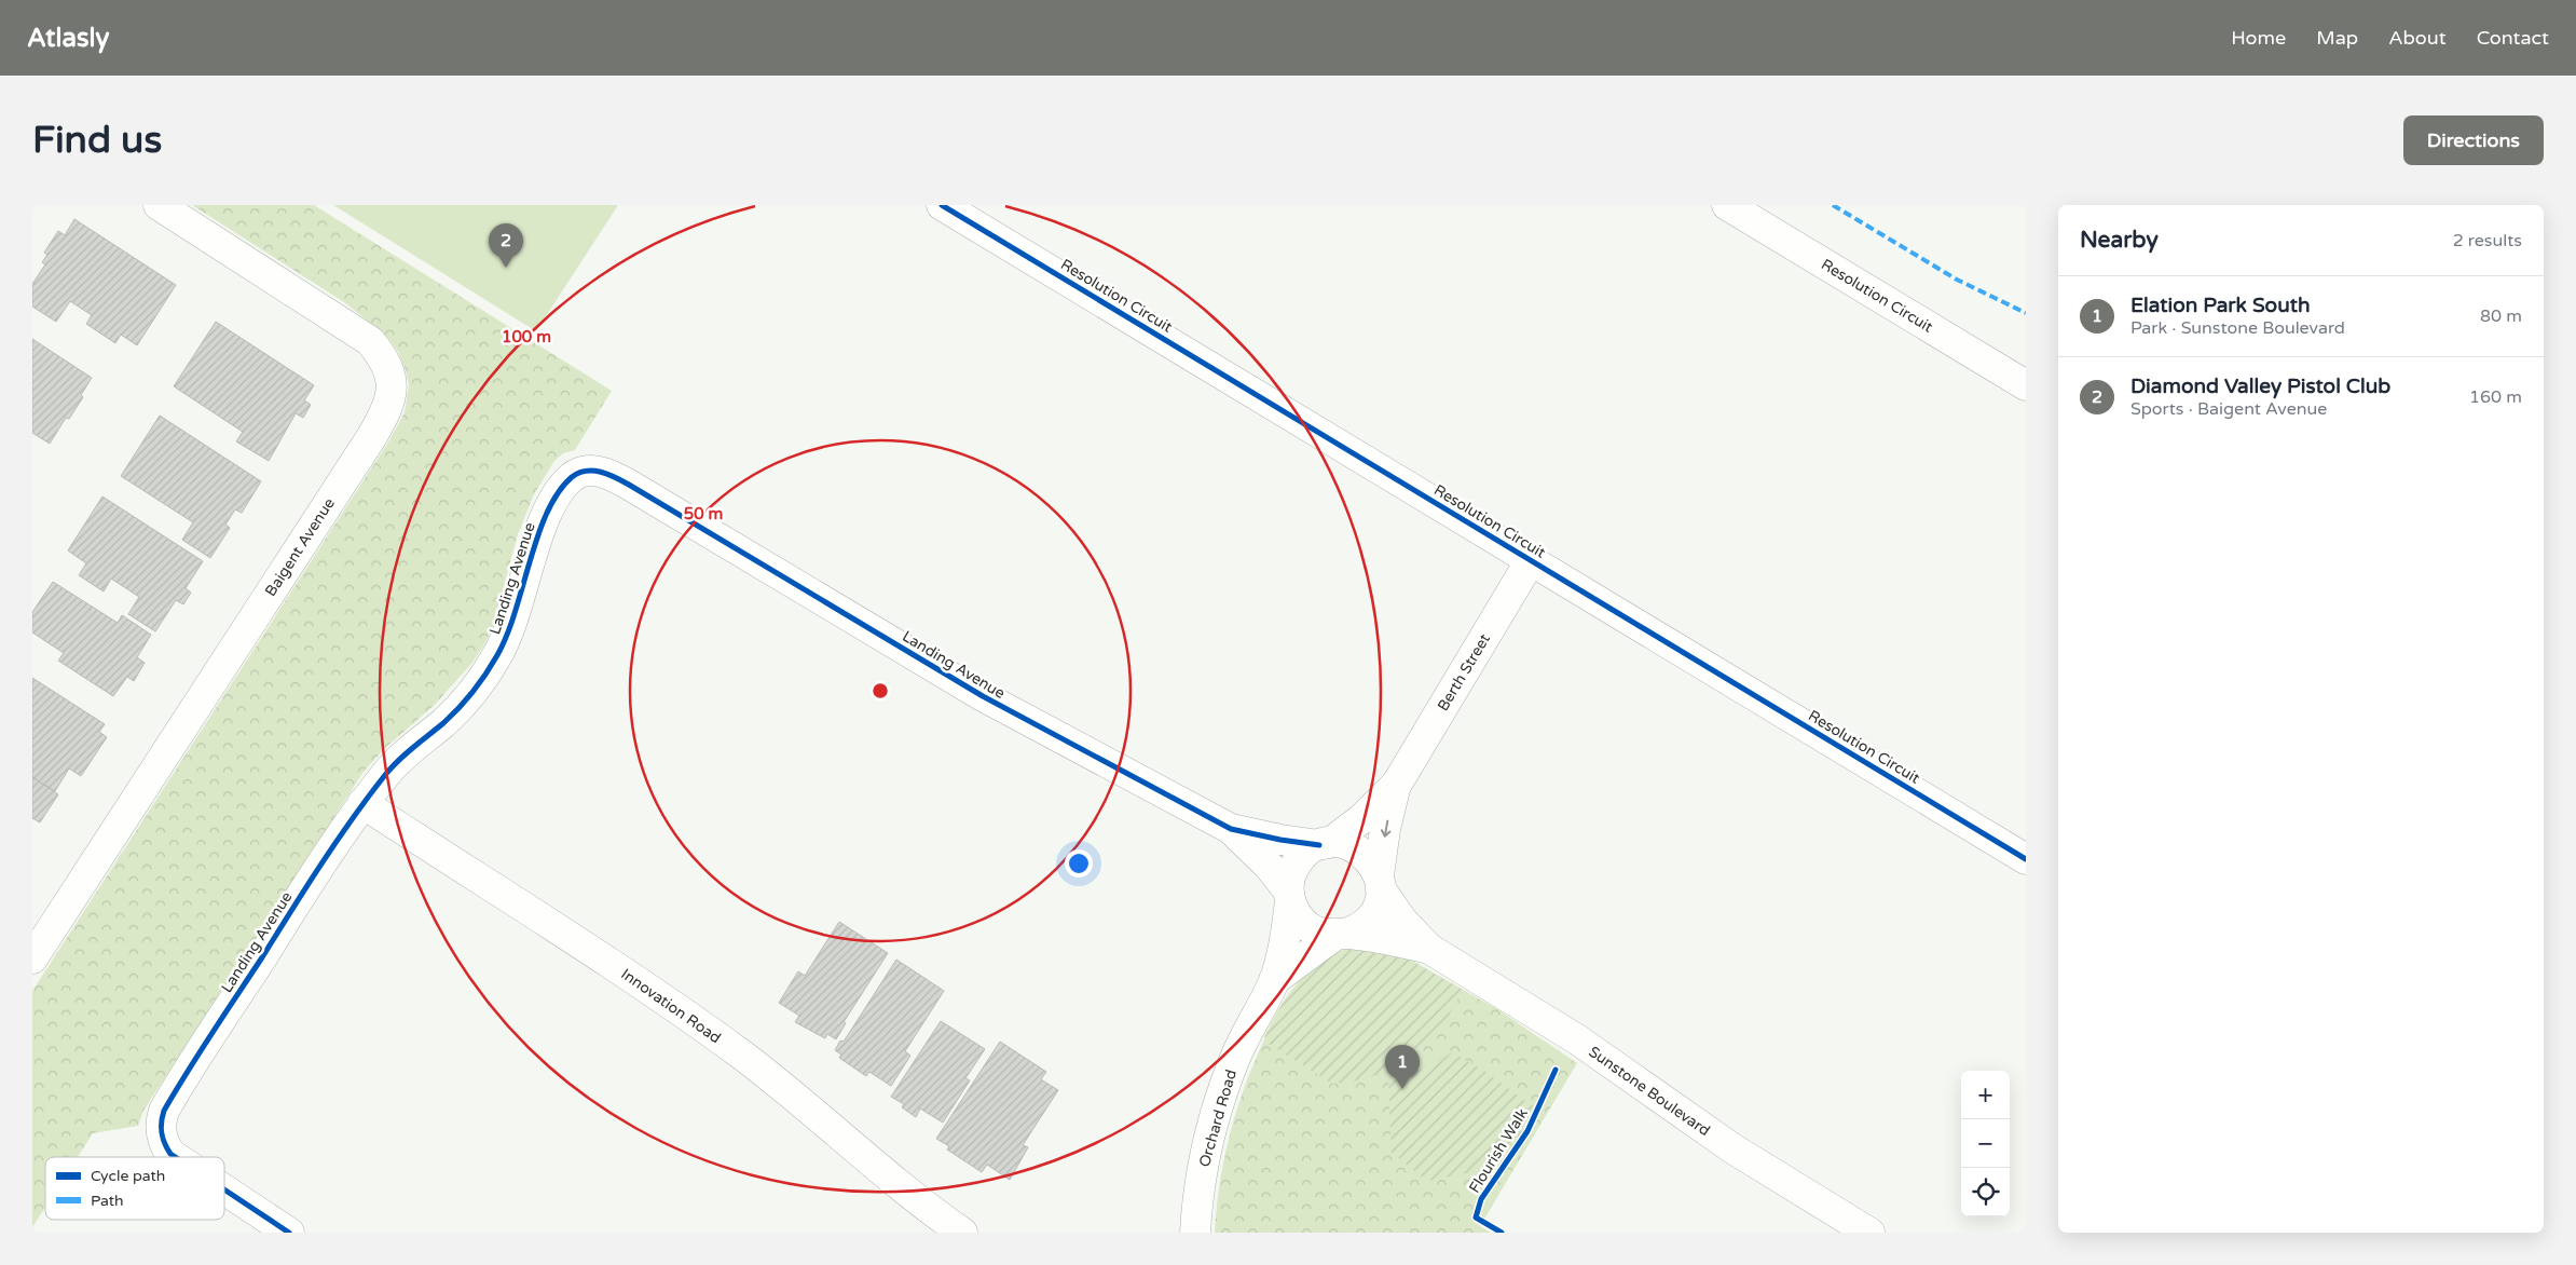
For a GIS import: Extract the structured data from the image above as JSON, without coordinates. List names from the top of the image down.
{
  "streets": {
    "street": [
      "Resolution Circuit",
      "Baigent Avenue",
      "Landing Avenue",
      "Berth Street",
      "Innovation Road",
      "Sunstone Boulevard",
      "Orchard Road"
    ],
    "cycle path": ["Flourish Walk"]
  },
  "crossings": [
    ["Resolution Circuit", "Berth Street"],
    ["Landing Avenue", "Berth Street"],
    ["Landing Avenue", "Innovation Road"],
    ["Landing Avenue", "Sunstone Boulevard"],
    ["Landing Avenue", "Orchard Road"],
    ["Berth Street", "Sunstone Boulevard"],
    ["Berth Street", "Orchard Road"],
    ["Sunstone Boulevard", "Orchard Road"]
  ],
  "legend": ["Cycle path", "Path"],
  "page": {
    "header": "Atlasly",
    "nav": [
      "Home",
      "Map",
      "About",
      "Contact"
    ],
    "buttons": "Directions",
    "title": "Find us",
    "heading": ["Nearby", "2 results"],
    "pins": ["2", "1"],
    "list": [
      {
        "mark": "1",
        "name": "Elation Park South",
        "note": "Park · Sunstone Boulevard",
        "value": "80 m"
      },
      {
        "mark": "2",
        "name": "Diamond Valley Pistol Club",
        "note": "Sports · Baigent Avenue",
        "value": "160 m"
      }
    ],
    "map_buttons": ["+", "−"]
  },
  "rings": ["100 m", "50 m"]
}
